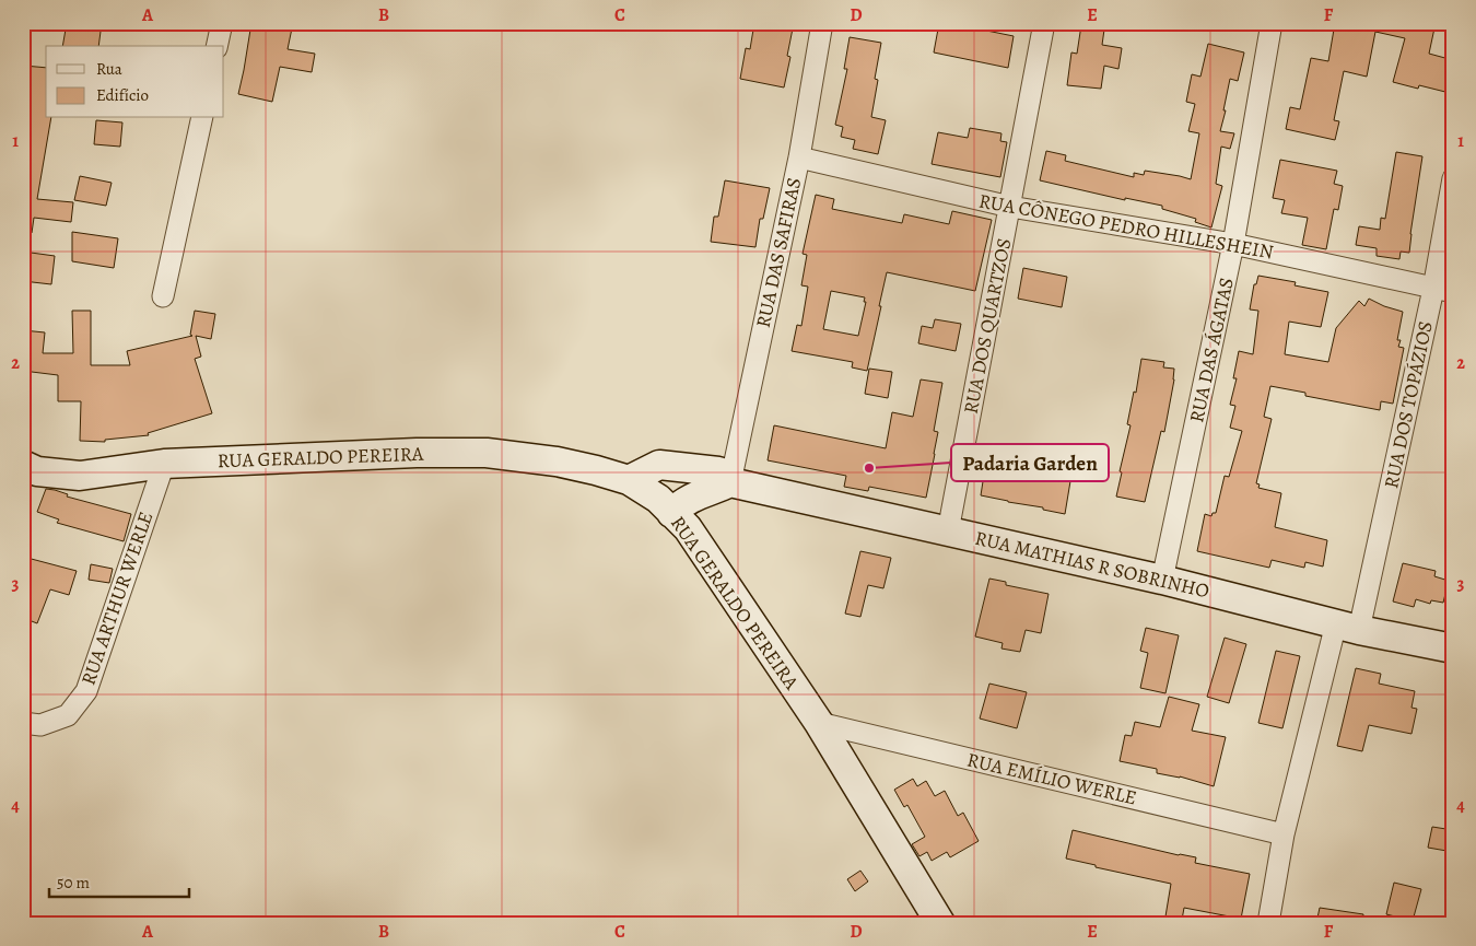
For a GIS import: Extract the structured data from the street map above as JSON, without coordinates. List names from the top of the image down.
{
  "streets": {
    "main road": ["RUA GERALDO PEREIRA", "RUA MATHIAS R SOBRINHO"],
    "street": [
      "RUA CÔNEGO PEDRO HILLESHEIN",
      "RUA DAS SAFIRAS",
      "RUA DOS QUARTZOS",
      "RUA DAS ÁGATAS",
      "RUA DOS TOPÁZIOS",
      "RUA ARTHUR WERLE",
      "RUA EMÍLIO WERLE"
    ]
  },
  "crossings": [
    ["RUA CÔNEGO PEDRO HILLESHEIN", "RUA DAS SAFIRAS"],
    ["RUA CÔNEGO PEDRO HILLESHEIN", "RUA DOS QUARTZOS"],
    ["RUA CÔNEGO PEDRO HILLESHEIN", "RUA DAS ÁGATAS"],
    ["RUA CÔNEGO PEDRO HILLESHEIN", "RUA DOS TOPÁZIOS"],
    ["RUA DAS SAFIRAS", "RUA MATHIAS R SOBRINHO"],
    ["RUA DOS QUARTZOS", "RUA MATHIAS R SOBRINHO"],
    ["RUA DAS ÁGATAS", "RUA MATHIAS R SOBRINHO"],
    ["RUA DOS TOPÁZIOS", "RUA MATHIAS R SOBRINHO"],
    ["RUA DOS TOPÁZIOS", "RUA EMÍLIO WERLE"],
    ["RUA GERALDO PEREIRA", "RUA MATHIAS R SOBRINHO"],
    ["RUA GERALDO PEREIRA", "RUA ARTHUR WERLE"],
    ["RUA GERALDO PEREIRA", "RUA EMÍLIO WERLE"]
  ],
  "places": ["Padaria Garden"],
  "legend": ["Rua", "Edifício"],
  "scale_bar": "50 m",
  "grid": {
    "columns": [
      "A",
      "B",
      "C",
      "D",
      "E",
      "F"
    ],
    "rows": [
      "1",
      "2",
      "3",
      "4"
    ]
  }
}
